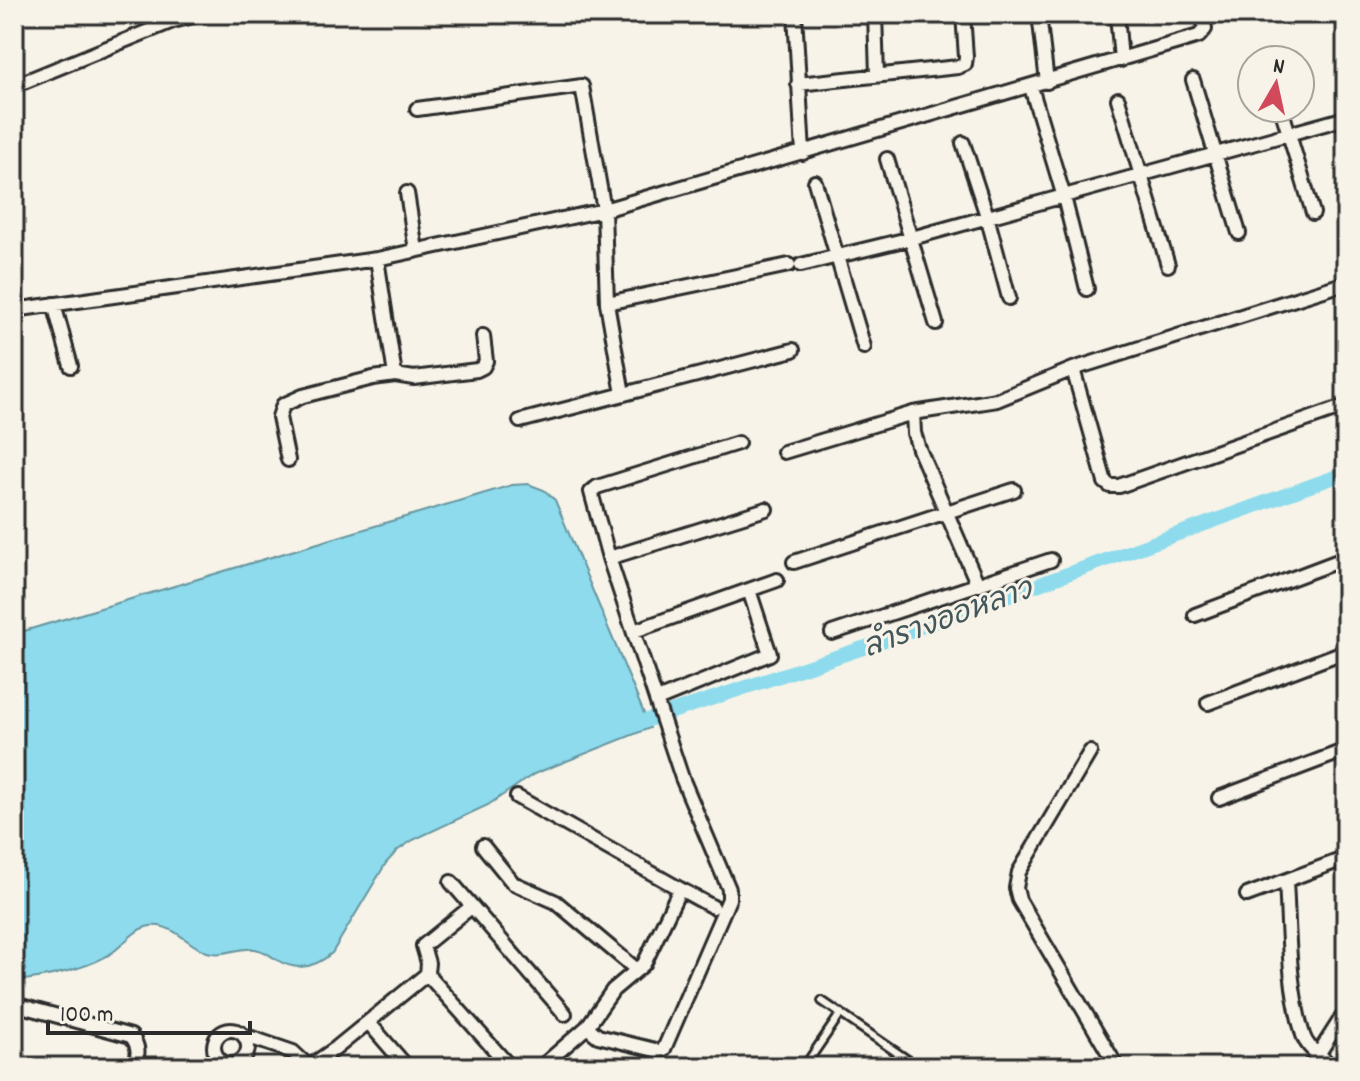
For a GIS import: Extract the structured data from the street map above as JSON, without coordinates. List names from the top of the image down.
{
  "water": ["ลำรางออหลาว"],
  "scale_bar": "100 m",
  "north": "top"
}
